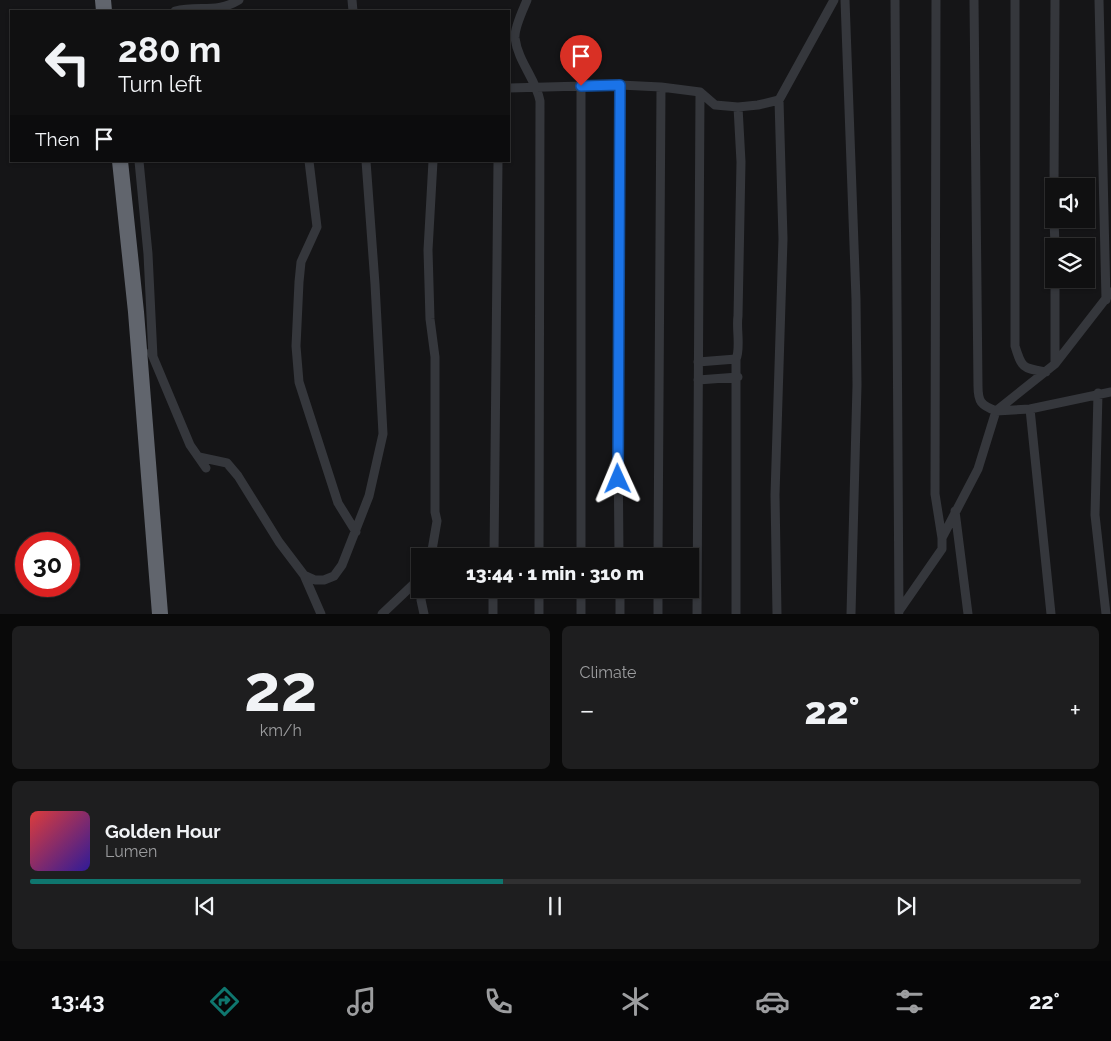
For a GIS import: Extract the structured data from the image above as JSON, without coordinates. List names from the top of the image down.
{
  "page": {
    "turn": ["280 m", "Turn left"],
    "then": "Then",
    "limit": "30",
    "trip": "13:44 · 1 min · 310 m",
    "tile": [
      ["22", "km/h"],
      "Climate"
    ],
    "heat": ["−", "22°", "+"],
    "song": ["Golden Hour", "Lumen"],
    "tabs": ["13:43", "22°"]
  }
}
